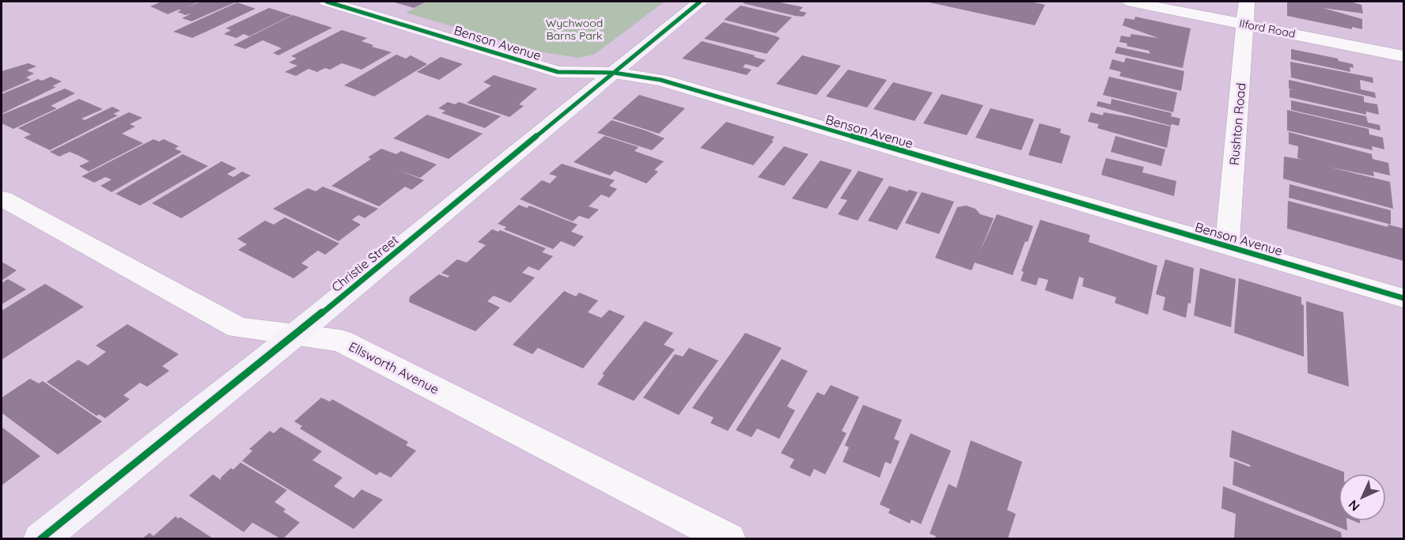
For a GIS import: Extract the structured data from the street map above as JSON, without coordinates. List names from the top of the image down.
{
  "streets": {
    "street": [
      "Ilford Road",
      "Benson Avenue",
      "Rushton Road",
      "Christie Street",
      "Ellsworth Avenue"
    ]
  },
  "crossings": [
    ["Ilford Road", "Rushton Road"],
    ["Benson Avenue", "Rushton Road"],
    ["Benson Avenue", "Christie Street"],
    ["Christie Street", "Ellsworth Avenue"]
  ],
  "parks": ["Wychwood Barns Park"],
  "north": "bottom left"
}
